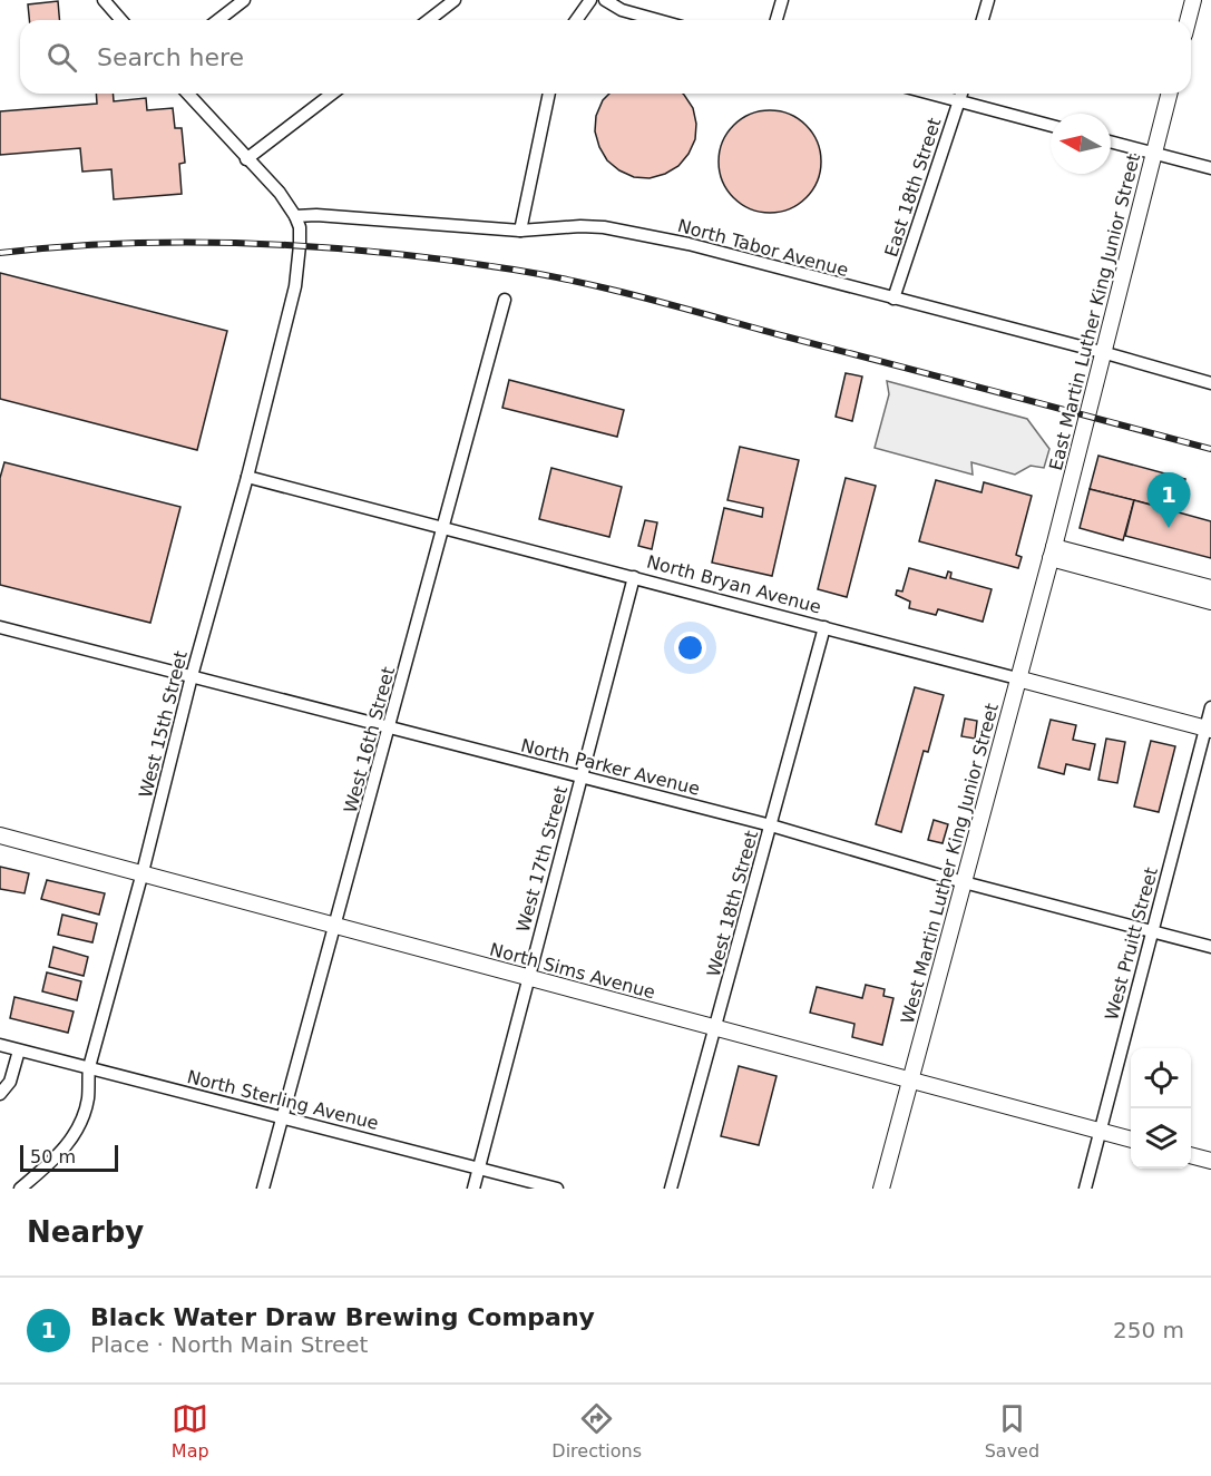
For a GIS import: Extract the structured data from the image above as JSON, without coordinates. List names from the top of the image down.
{
  "streets": {
    "street": [
      "East 18th Street",
      "North Tabor Avenue",
      "East Martin Luther King Junior Street",
      "North Bryan Avenue",
      "West 15th Street",
      "West 16th Street",
      "North Parker Avenue",
      "West 17th Street",
      "West Martin Luther King Junior Street",
      "West 18th Street",
      "West Pruitt Street",
      "North Sims Avenue",
      "North Sterling Avenue"
    ]
  },
  "crossings": [
    ["East 18th Street", "North Tabor Avenue"],
    ["North Tabor Avenue", "East Martin Luther King Junior Street"],
    ["North Tabor Avenue", "West 15th Street"],
    ["East Martin Luther King Junior Street", "West Martin Luther King Junior Street"],
    ["North Bryan Avenue", "West 15th Street"],
    ["North Bryan Avenue", "West 16th Street"],
    ["North Bryan Avenue", "West 17th Street"],
    ["North Bryan Avenue", "West Martin Luther King Junior Street"],
    ["North Bryan Avenue", "West 18th Street"],
    ["North Bryan Avenue", "West Pruitt Street"],
    ["West 15th Street", "North Parker Avenue"],
    ["West 15th Street", "North Sims Avenue"],
    ["West 15th Street", "North Sterling Avenue"],
    ["West 16th Street", "North Parker Avenue"],
    ["West 16th Street", "North Sims Avenue"],
    ["West 16th Street", "North Sterling Avenue"],
    ["North Parker Avenue", "West 17th Street"],
    ["North Parker Avenue", "West Martin Luther King Junior Street"],
    ["North Parker Avenue", "West 18th Street"],
    ["North Parker Avenue", "West Pruitt Street"],
    ["West 17th Street", "North Sims Avenue"],
    ["West 17th Street", "North Sterling Avenue"],
    ["West Martin Luther King Junior Street", "North Sims Avenue"],
    ["West 18th Street", "North Sims Avenue"],
    ["West Pruitt Street", "North Sims Avenue"]
  ],
  "scale_bar": "50 m",
  "north": "left",
  "page": {
    "search": "Search here",
    "pins": "1",
    "scale": "50 m",
    "heading": "Nearby",
    "list": [
      {
        "mark": "1",
        "name": "Black Water Draw Brewing Company",
        "note": "Place · North Main Street",
        "value": "250 m"
      }
    ],
    "nav": ["Map", "Directions", "Saved"]
  }
}
